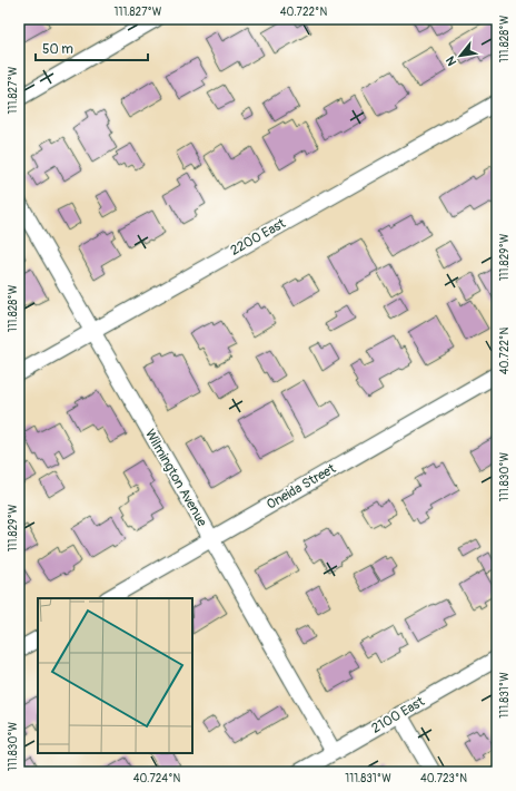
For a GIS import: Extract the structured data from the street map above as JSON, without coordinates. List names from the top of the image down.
{
  "streets": {
    "street": [
      "2200 East",
      "Wilmington Avenue",
      "Oneida Street",
      "2100 East"
    ]
  },
  "crossings": [
    ["2200 East", "Wilmington Avenue"],
    ["Wilmington Avenue", "Oneida Street"],
    ["Wilmington Avenue", "2100 East"]
  ],
  "scale_bar": "50 m",
  "north": "bottom left",
  "coordinates": [
    "111.827°W",
    "40.722°N",
    "111.828°W",
    "111.829°W",
    "111.830°W",
    "111.831°W",
    "40.724°N",
    "40.723°N"
  ]
}
